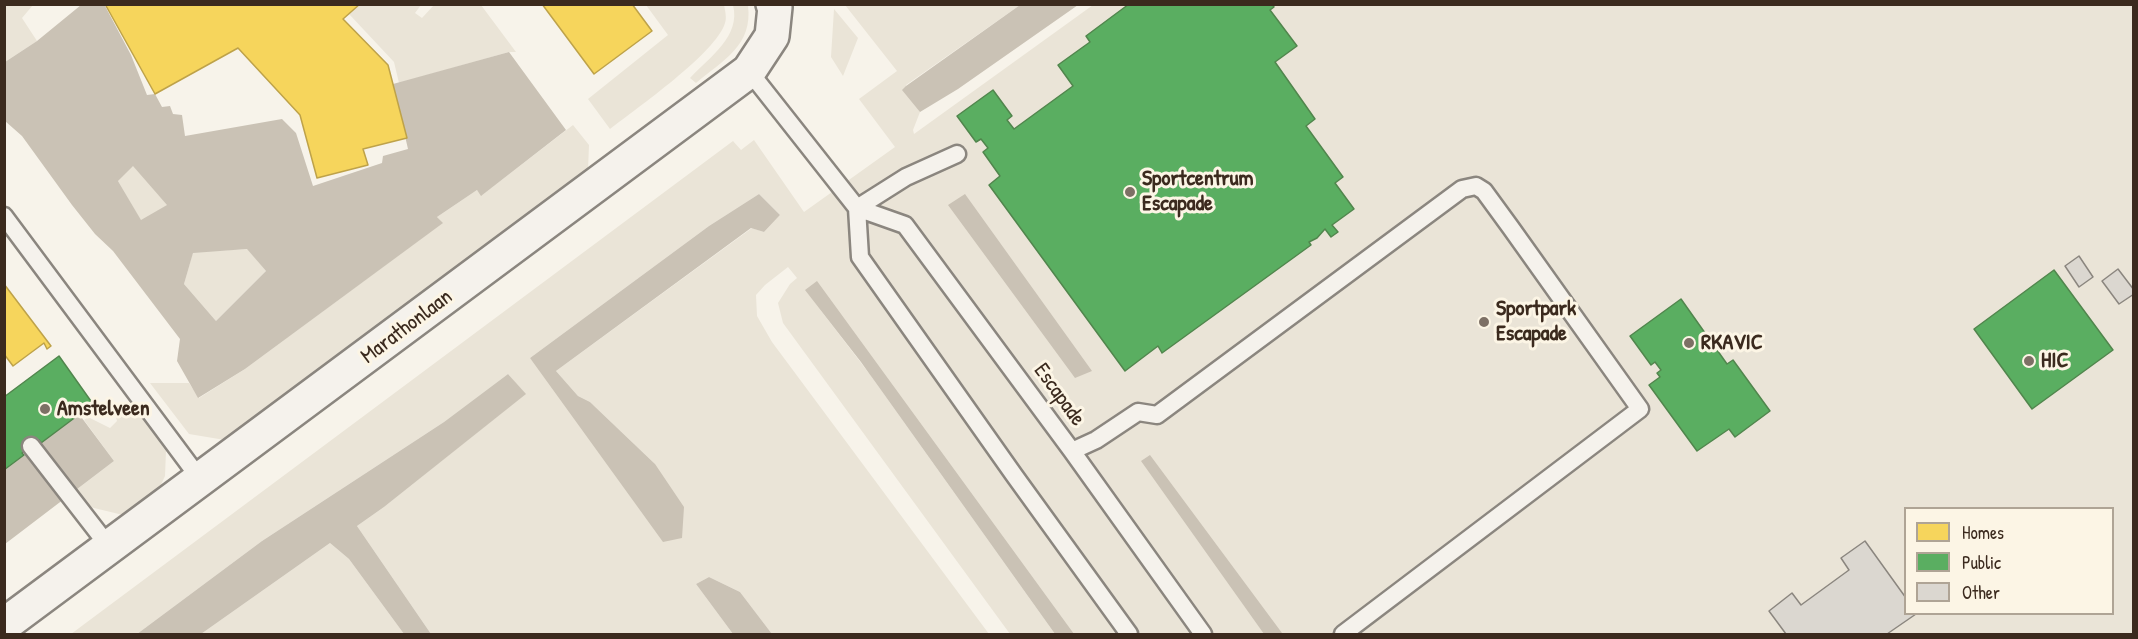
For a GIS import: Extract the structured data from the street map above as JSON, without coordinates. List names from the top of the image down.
{
  "streets": {
    "street": ["Marathonlaan"],
    "lane": ["Escapade"]
  },
  "places": [
    "Sportcentrum Escapade",
    "Sportpark Escapade",
    "RKAVIC",
    "HIC",
    "Amstelveen"
  ],
  "legend": ["Homes", "Public", "Other"]
}
